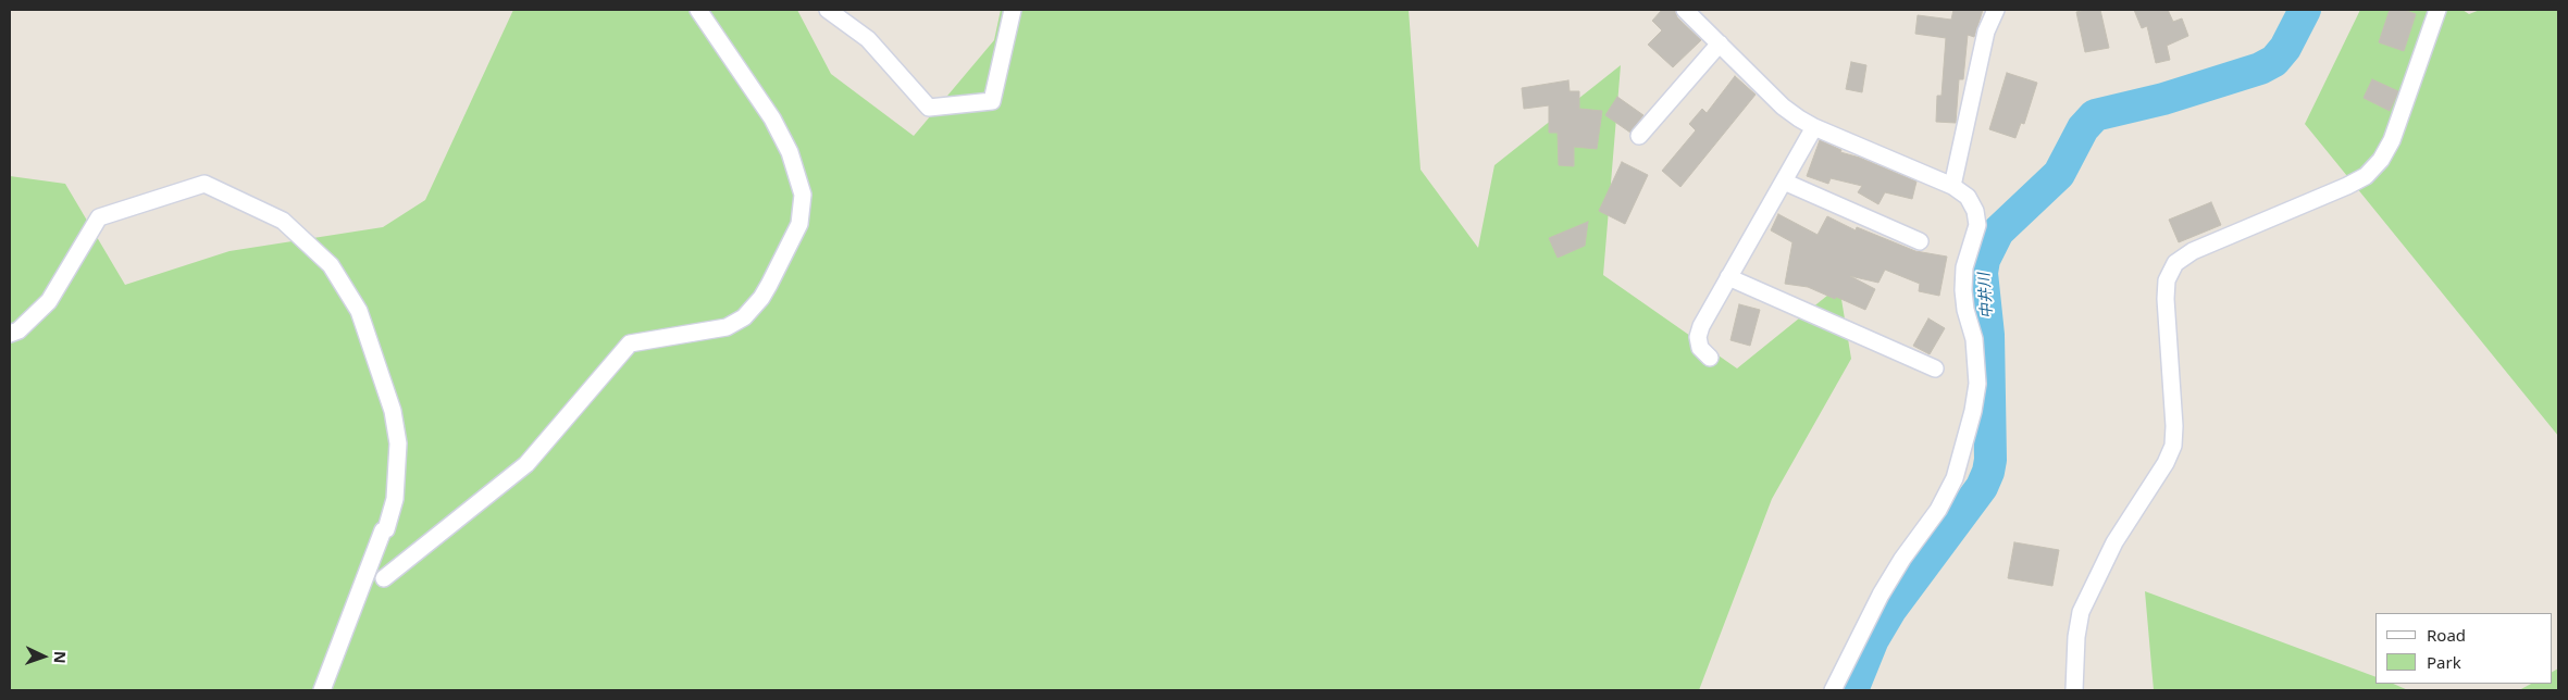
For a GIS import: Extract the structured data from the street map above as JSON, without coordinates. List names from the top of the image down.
{
  "water": ["中井川"],
  "legend": ["Road", "Park"],
  "north": "right"
}
